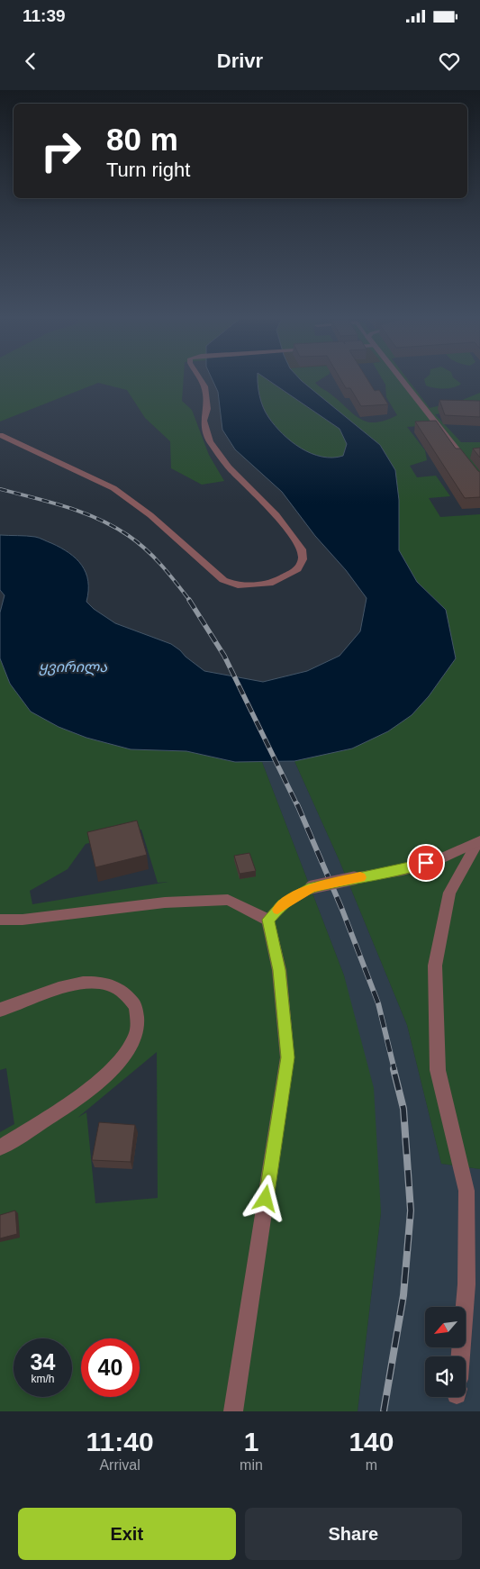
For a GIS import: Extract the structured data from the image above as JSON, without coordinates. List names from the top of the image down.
{
  "water": ["ყვირილა"],
  "north": "bottom left",
  "page": {
    "status": "11:39",
    "header": "Drivr",
    "turn": ["80 m", "Turn right"],
    "speed": "34 km/h",
    "limit": "40",
    "eta": [
      "11:40",
      "Arrival",
      "1",
      "min",
      "140",
      "m"
    ],
    "buttons": ["Exit", "Share"]
  }
}
